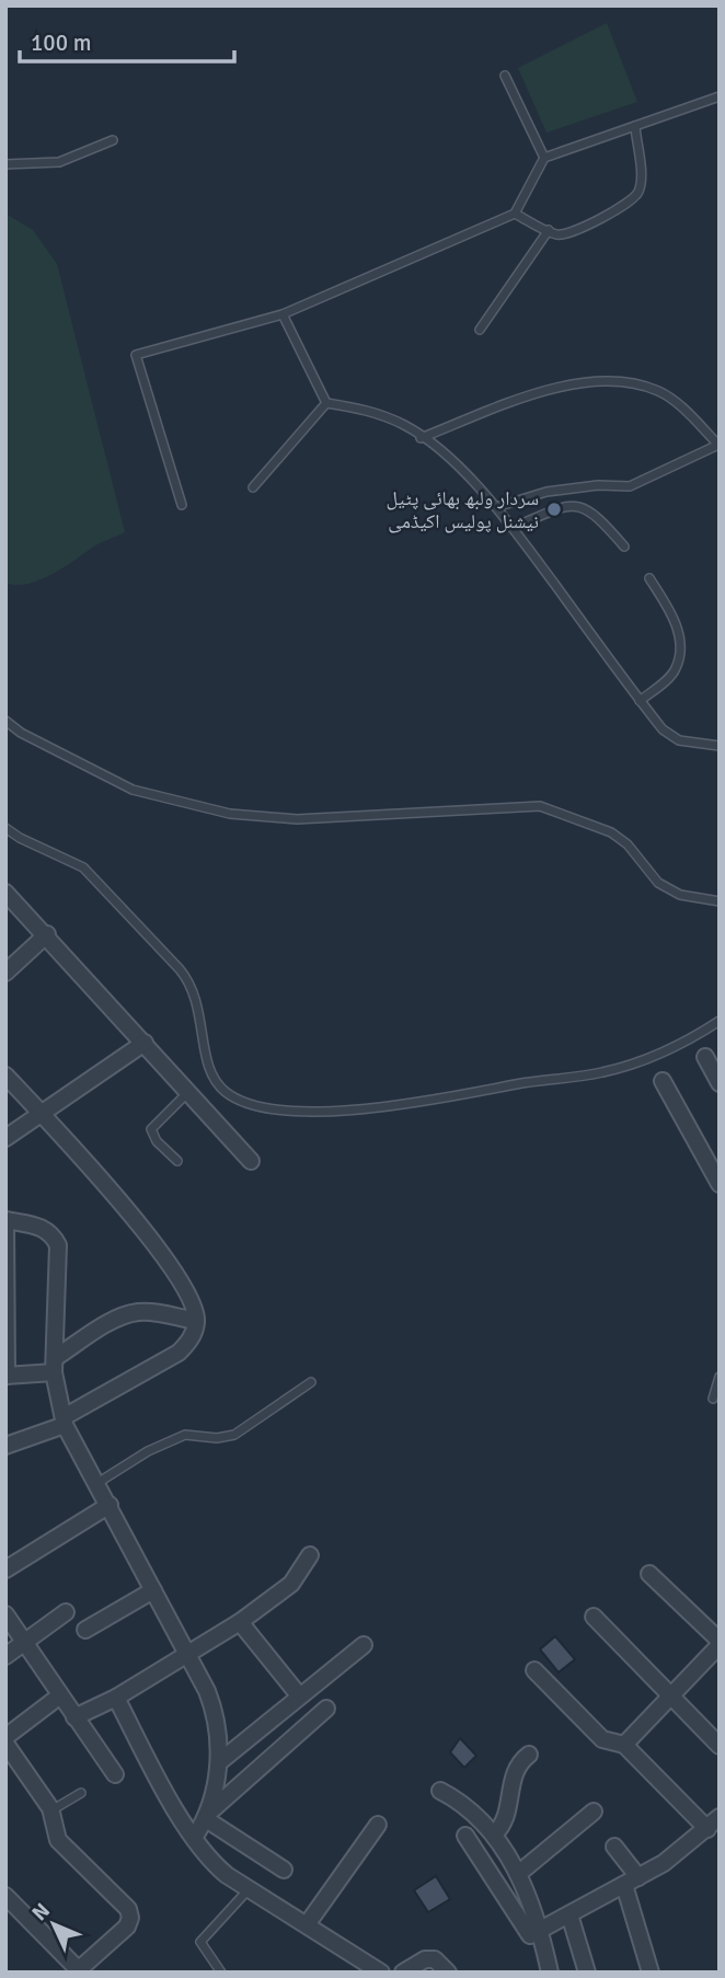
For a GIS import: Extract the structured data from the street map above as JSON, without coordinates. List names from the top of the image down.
{
  "places": ["سردار ولبھ بھائی پٹیل نیشنل پولیس اکیڈمی"],
  "scale_bar": "100 m",
  "north": "top left"
}
